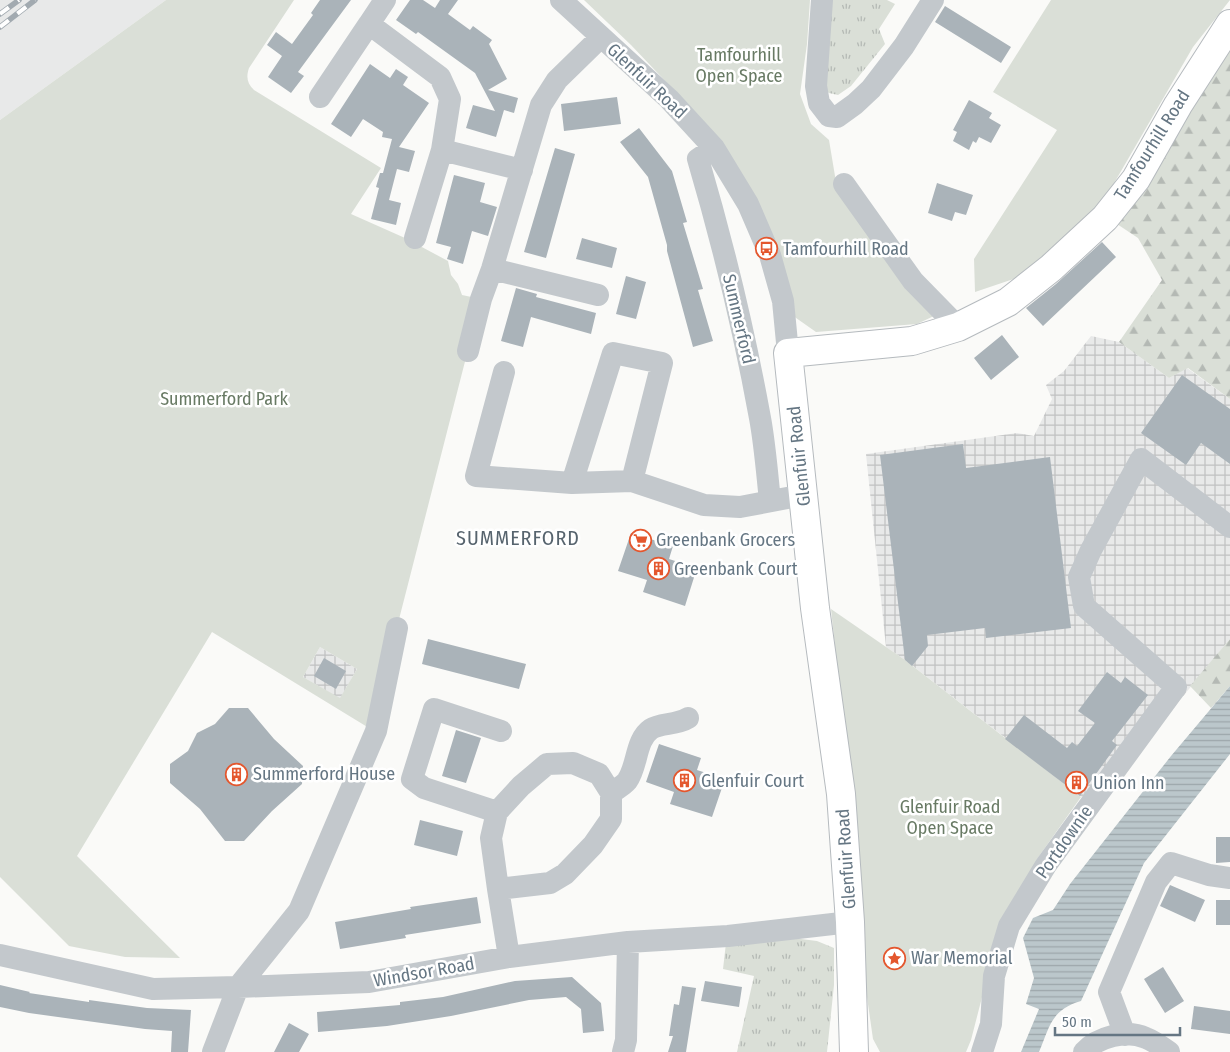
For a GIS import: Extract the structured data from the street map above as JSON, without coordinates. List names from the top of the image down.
{
  "streets": {
    "main road": ["Glenfuir Road", "Tamfourhill Road"],
    "street": ["Summerford", "Portdownie", "Windsor Road"]
  },
  "crossings": [
    ["Glenfuir Road", "Tamfourhill Road"],
    ["Glenfuir Road", "Summerford"],
    ["Glenfuir Road", "Windsor Road"]
  ],
  "districts": ["SUMMERFORD"],
  "parks": ["Tamfourhill Open Space", "Summerford Park", "Glenfuir Road Open Space"],
  "places": {
    "bus stop": ["Tamfourhill Road"],
    "supermarket": ["Greenbank Grocers"],
    "building": [
      "Greenbank Court",
      "Summerford House",
      "Glenfuir Court",
      "Union Inn"
    ],
    "place": ["War Memorial"]
  },
  "scale_bar": "50 m"
}
